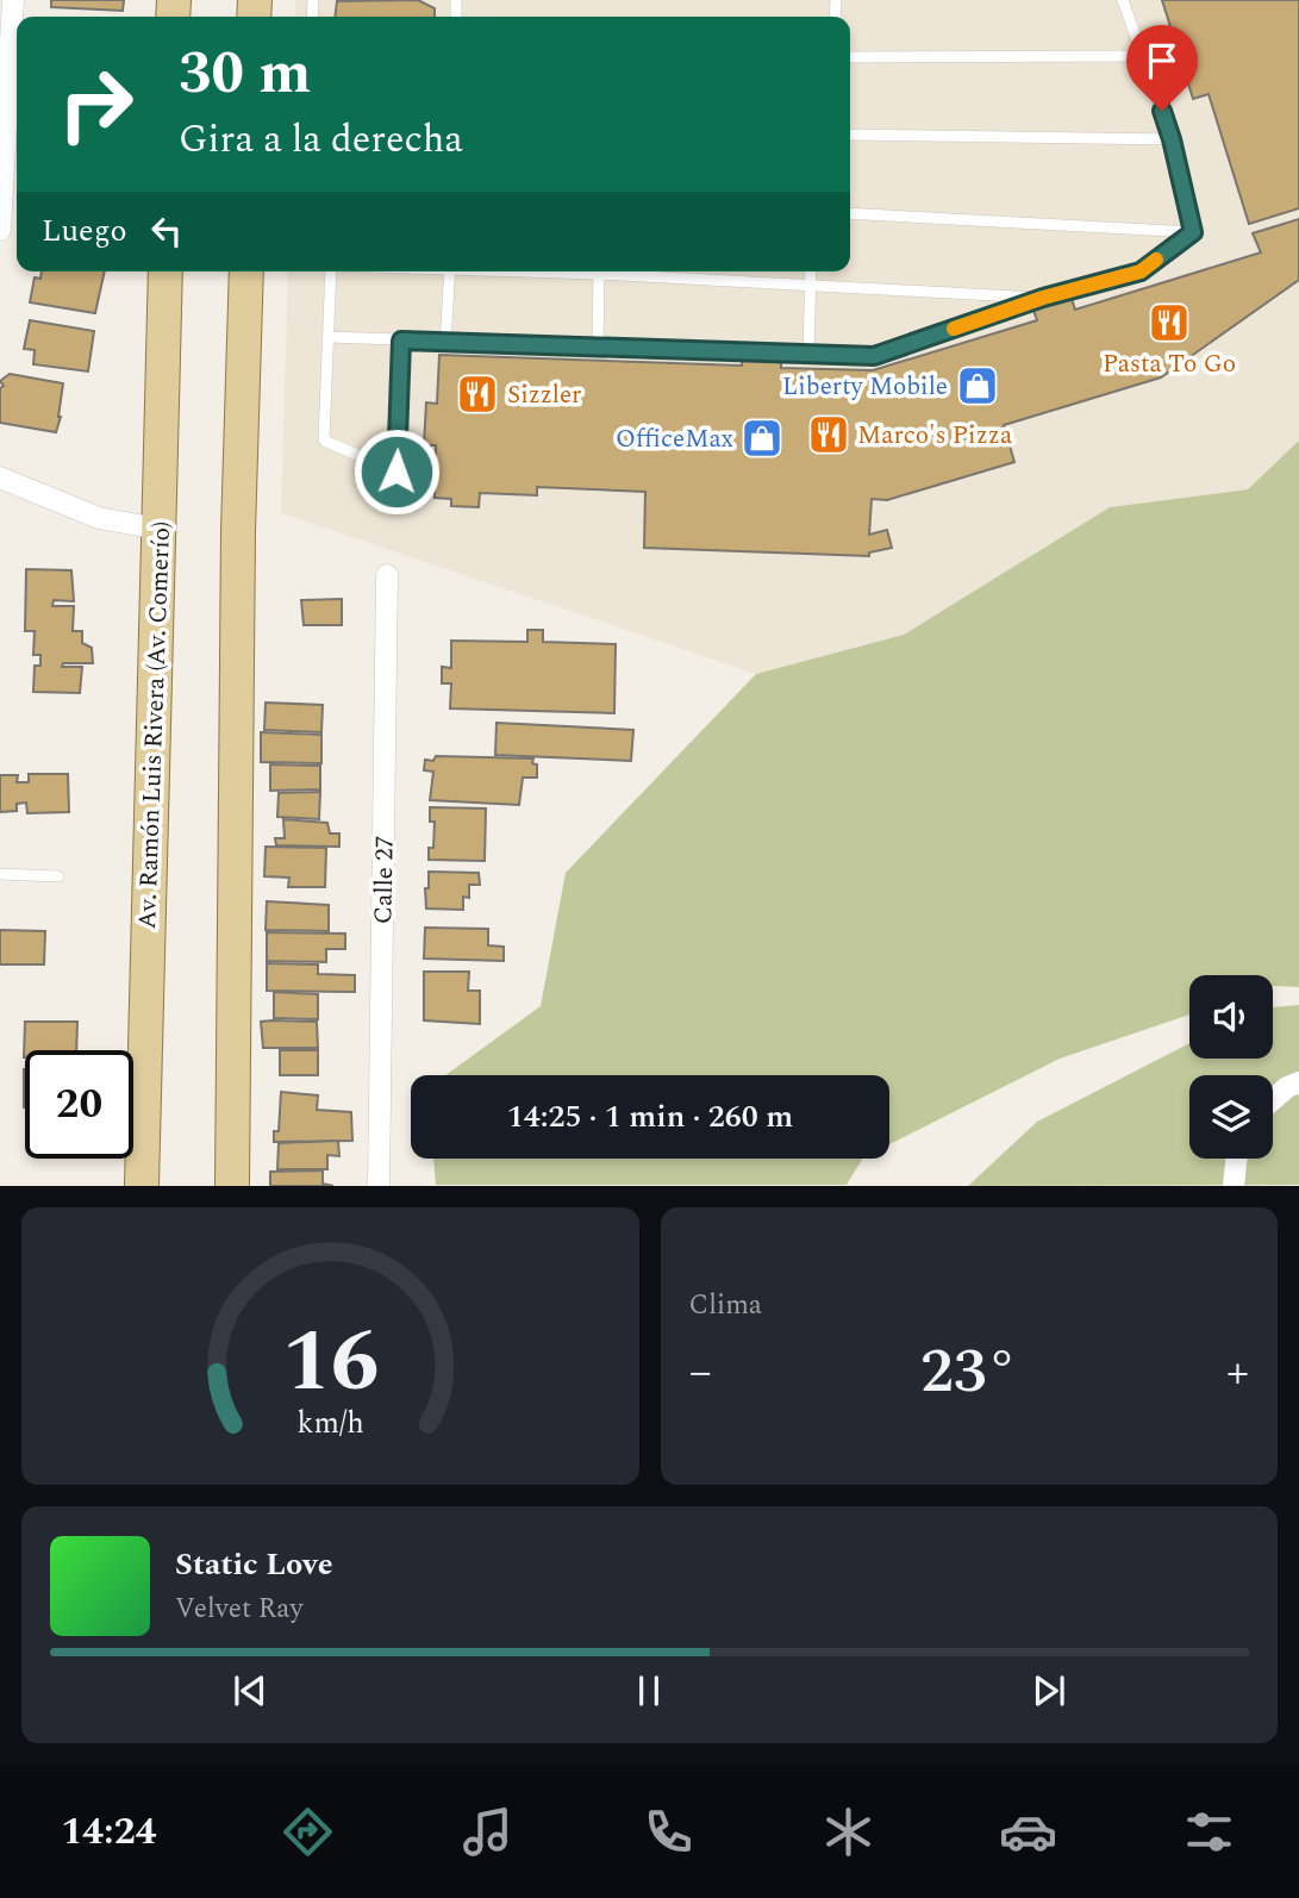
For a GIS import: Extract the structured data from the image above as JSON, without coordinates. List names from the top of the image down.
{
  "streets": {
    "main road": ["Av. Ramón Luis Rivera (Av. Comerío)"],
    "street": ["Calle 27"]
  },
  "places": {
    "restaurant": ["Pasta To Go", "Sizzler", "Marco's Pizza"],
    "shop": ["Liberty Mobile", "OfficeMax"]
  },
  "page": {
    "turn": ["30 m", "Gira a la derecha"],
    "then": "Luego",
    "limit": "20",
    "trip": "14:25 · 1 min · 260 m",
    "tile": "Clima",
    "heat": ["−", "23°", "+"],
    "song": ["Static Love", "Velvet Ray"],
    "tabs": "14:24",
    "gauge": ["16", "km/h"]
  }
}
